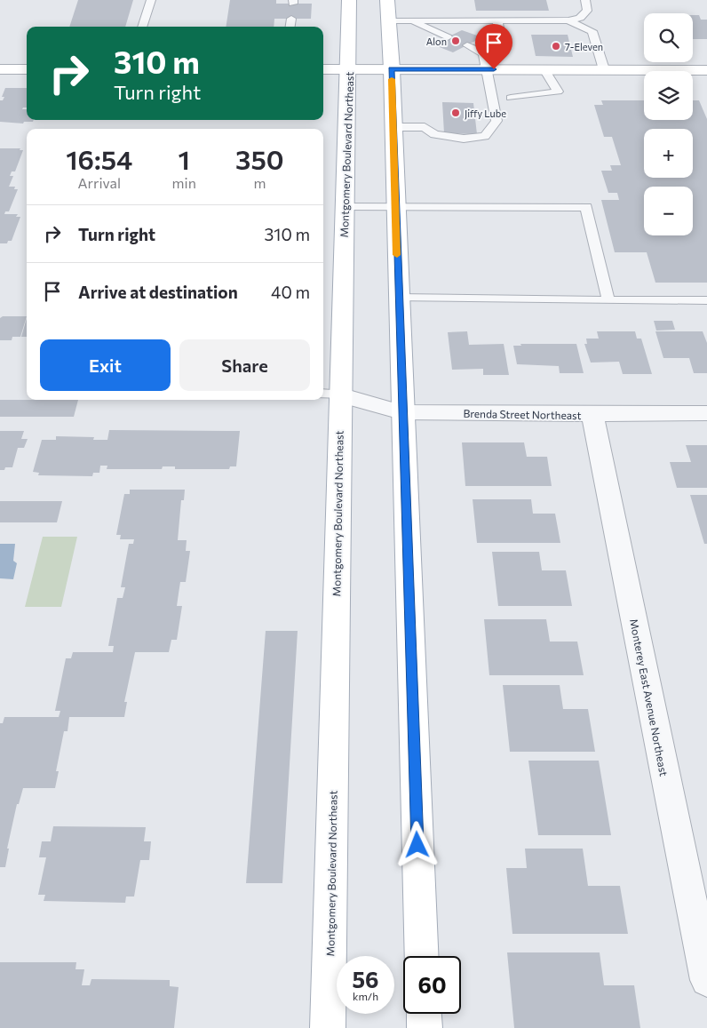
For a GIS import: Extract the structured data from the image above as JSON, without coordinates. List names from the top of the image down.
{
  "streets": {
    "main road": ["Montgomery Boulevard Northeast"],
    "street": ["Brenda Street Northeast", "Monterey East Avenue Northeast"]
  },
  "crossings": [
    ["Montgomery Boulevard Northeast", "Brenda Street Northeast"],
    ["Brenda Street Northeast", "Monterey East Avenue Northeast"]
  ],
  "places": ["Alon", "7-Eleven", "Jiffy Lube"],
  "page": {
    "map_buttons": ["+", "−"],
    "turn": ["310 m", "Turn right"],
    "eta": [
      "16:54",
      "Arrival",
      "1",
      "min",
      "350",
      "m"
    ],
    "list": [
      {
        "name": "Turn right",
        "value": "310 m"
      },
      {
        "name": "Arrive at destination",
        "value": "40 m"
      }
    ],
    "buttons": ["Exit", "Share"],
    "speed": "56 km/h",
    "limit": "60"
  }
}
